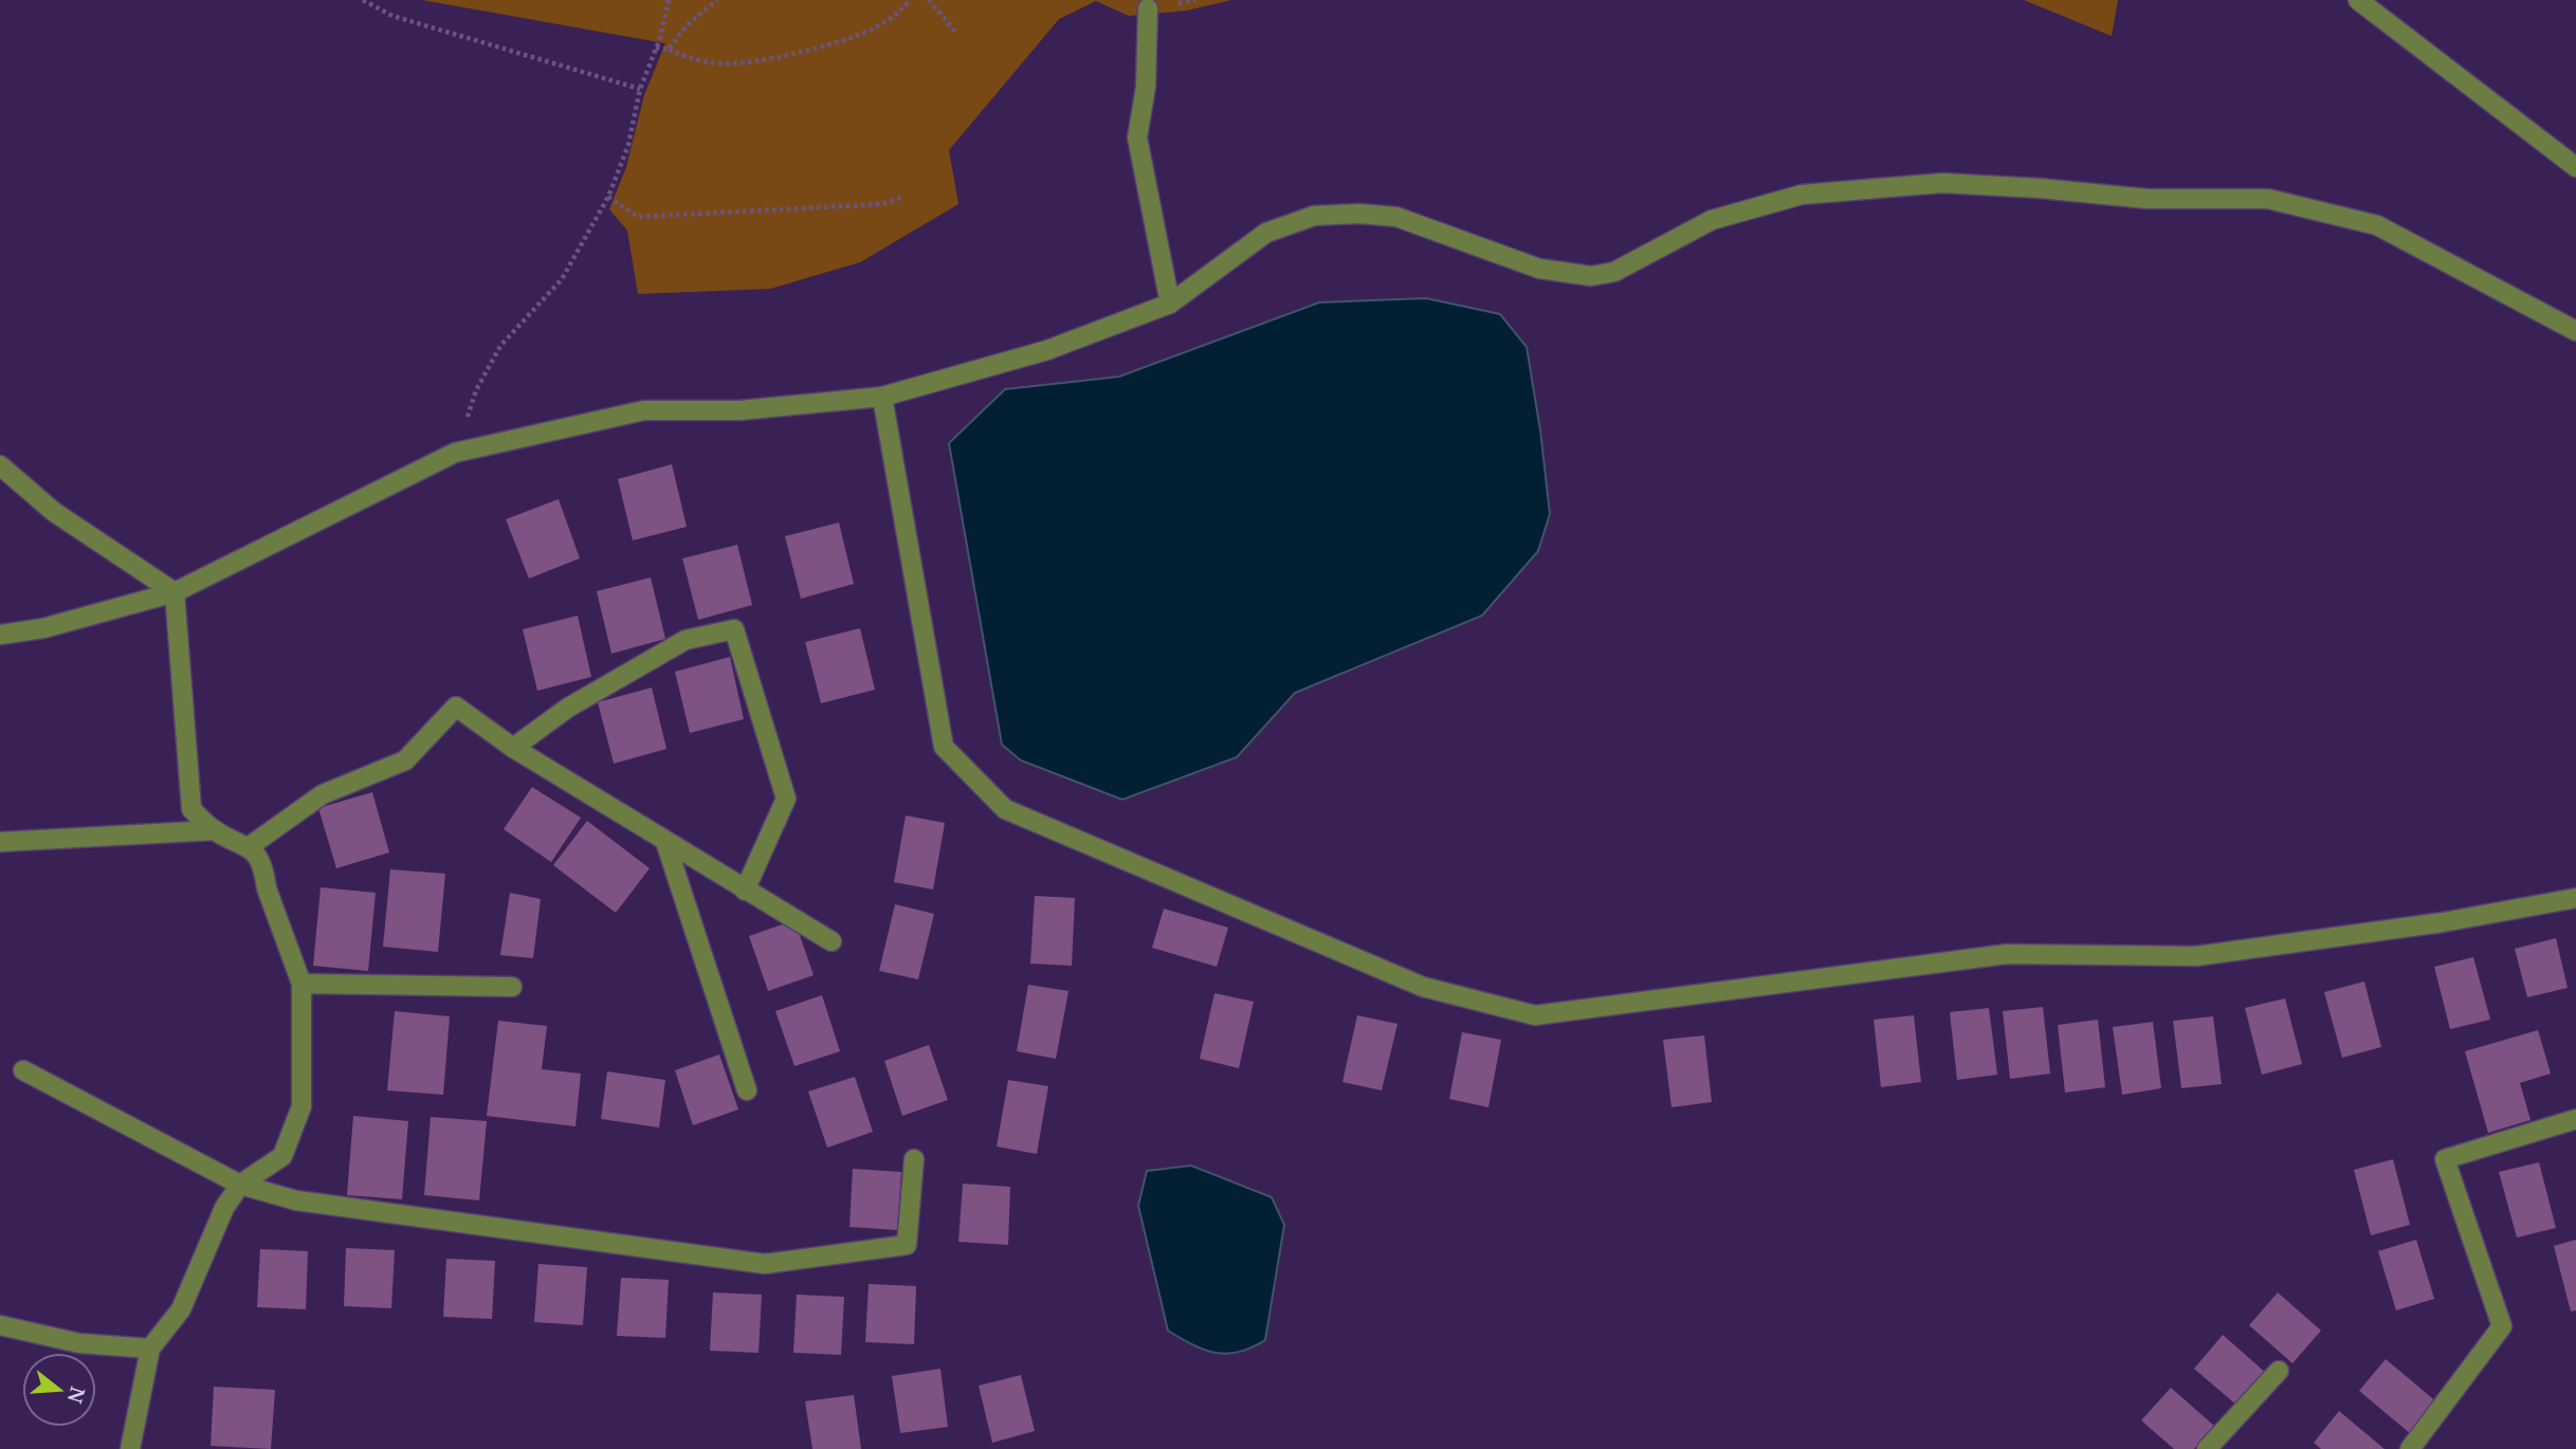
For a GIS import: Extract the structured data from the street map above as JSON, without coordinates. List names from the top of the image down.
{
  "north": "right"
}
